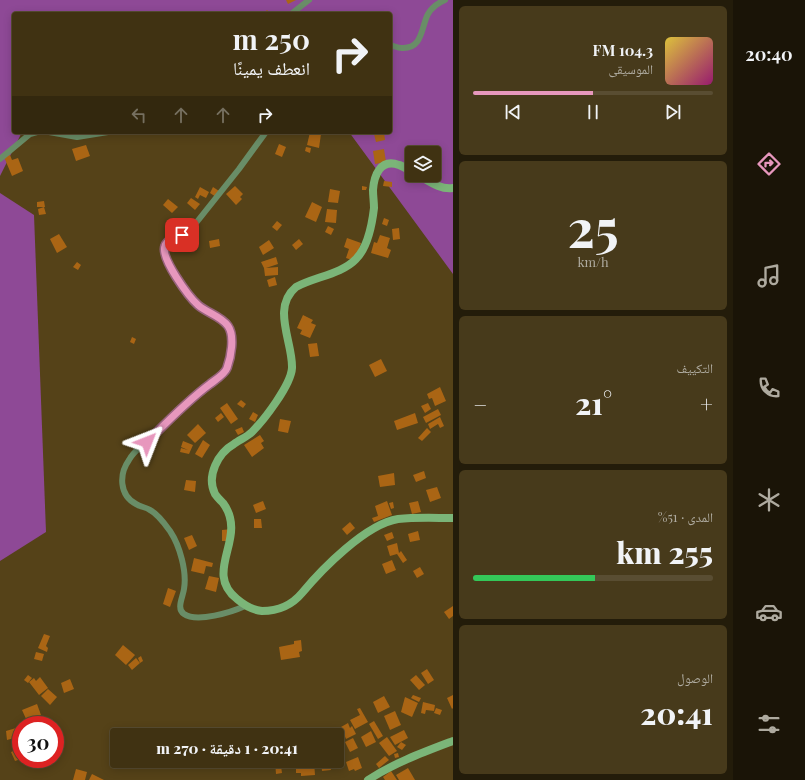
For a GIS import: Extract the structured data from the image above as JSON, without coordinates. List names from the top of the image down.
{
  "page": {
    "tabs": "20:40",
    "turn": ["250 m", "انعطف يمينًا"],
    "song": ["104.3 FM", "الموسيقى"],
    "tile": [
      ["25", "km/h"],
      "التكييف",
      ["المدى · 51%", "255 km"],
      ["الوصول", "20:41"]
    ],
    "heat": ["−", "21°", "+"],
    "limit": "30",
    "trip": "20:41 · 1 دقيقة · 270 m"
  }
}
